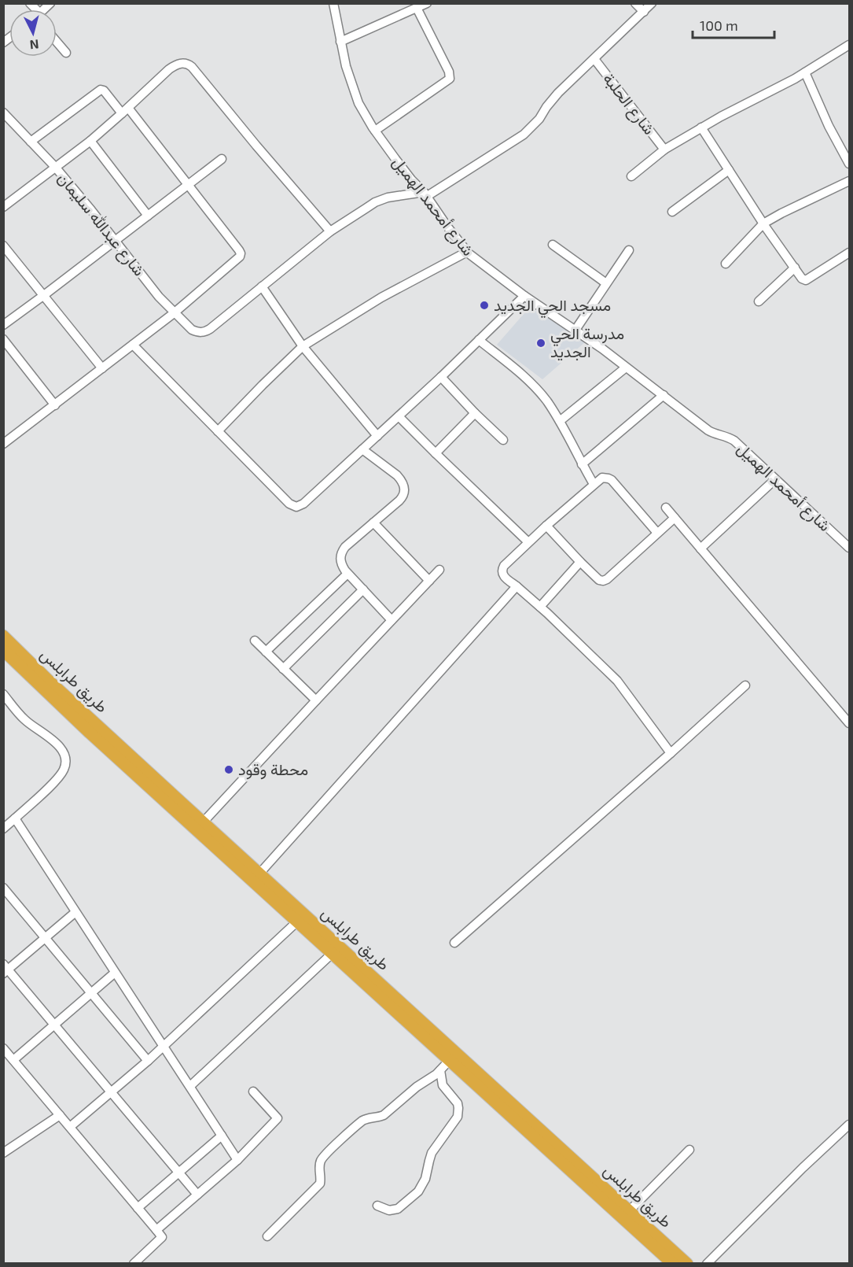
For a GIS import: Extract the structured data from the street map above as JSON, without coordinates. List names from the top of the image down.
{
  "streets": {
    "highway": ["طريق طرابلس"],
    "street": ["شارع الحلبة", "شارع أمحمد الهميل", "شارع عبدالله سليمان"]
  },
  "places": ["مسجد الحي الجديد", "مدرسة الحي الجديد", "محطة وقود"],
  "scale_bar": "100 m",
  "north": "bottom"
}
